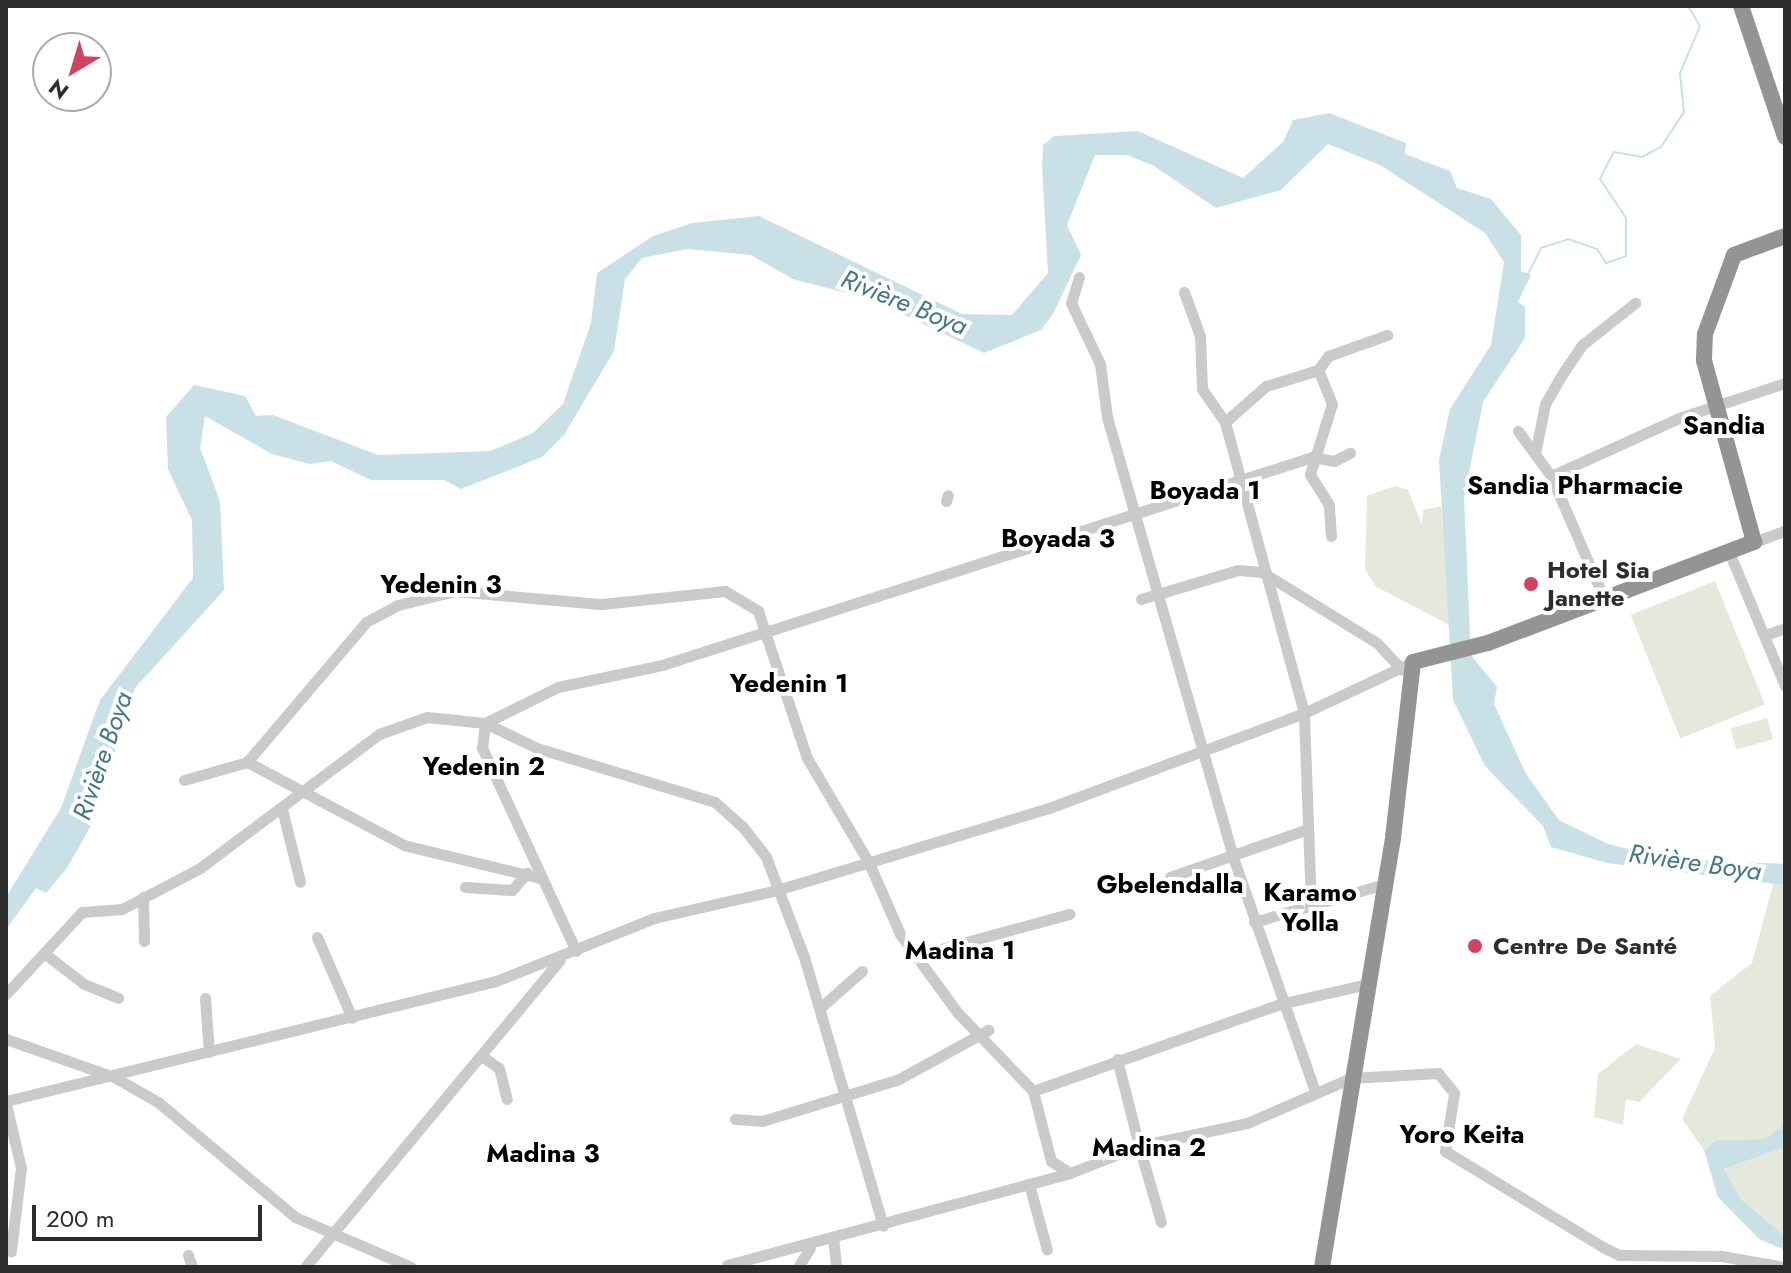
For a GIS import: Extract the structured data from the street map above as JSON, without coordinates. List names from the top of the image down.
{
  "districts": [
    "Sandia",
    "Sandia Pharmacie",
    "Boyada 1",
    "Boyada 3",
    "Yedenin 3",
    "Yedenin 1",
    "Yedenin 2",
    "Gbelendalla",
    "Karamo Yolla",
    "Madina 1",
    "Yoro Keita",
    "Madina 2",
    "Madina 3"
  ],
  "water": ["Rivière Boya"],
  "places": ["Hotel Sia Janette", "Centre De Santé"],
  "scale_bar": "200 m",
  "north": "bottom left"
}
